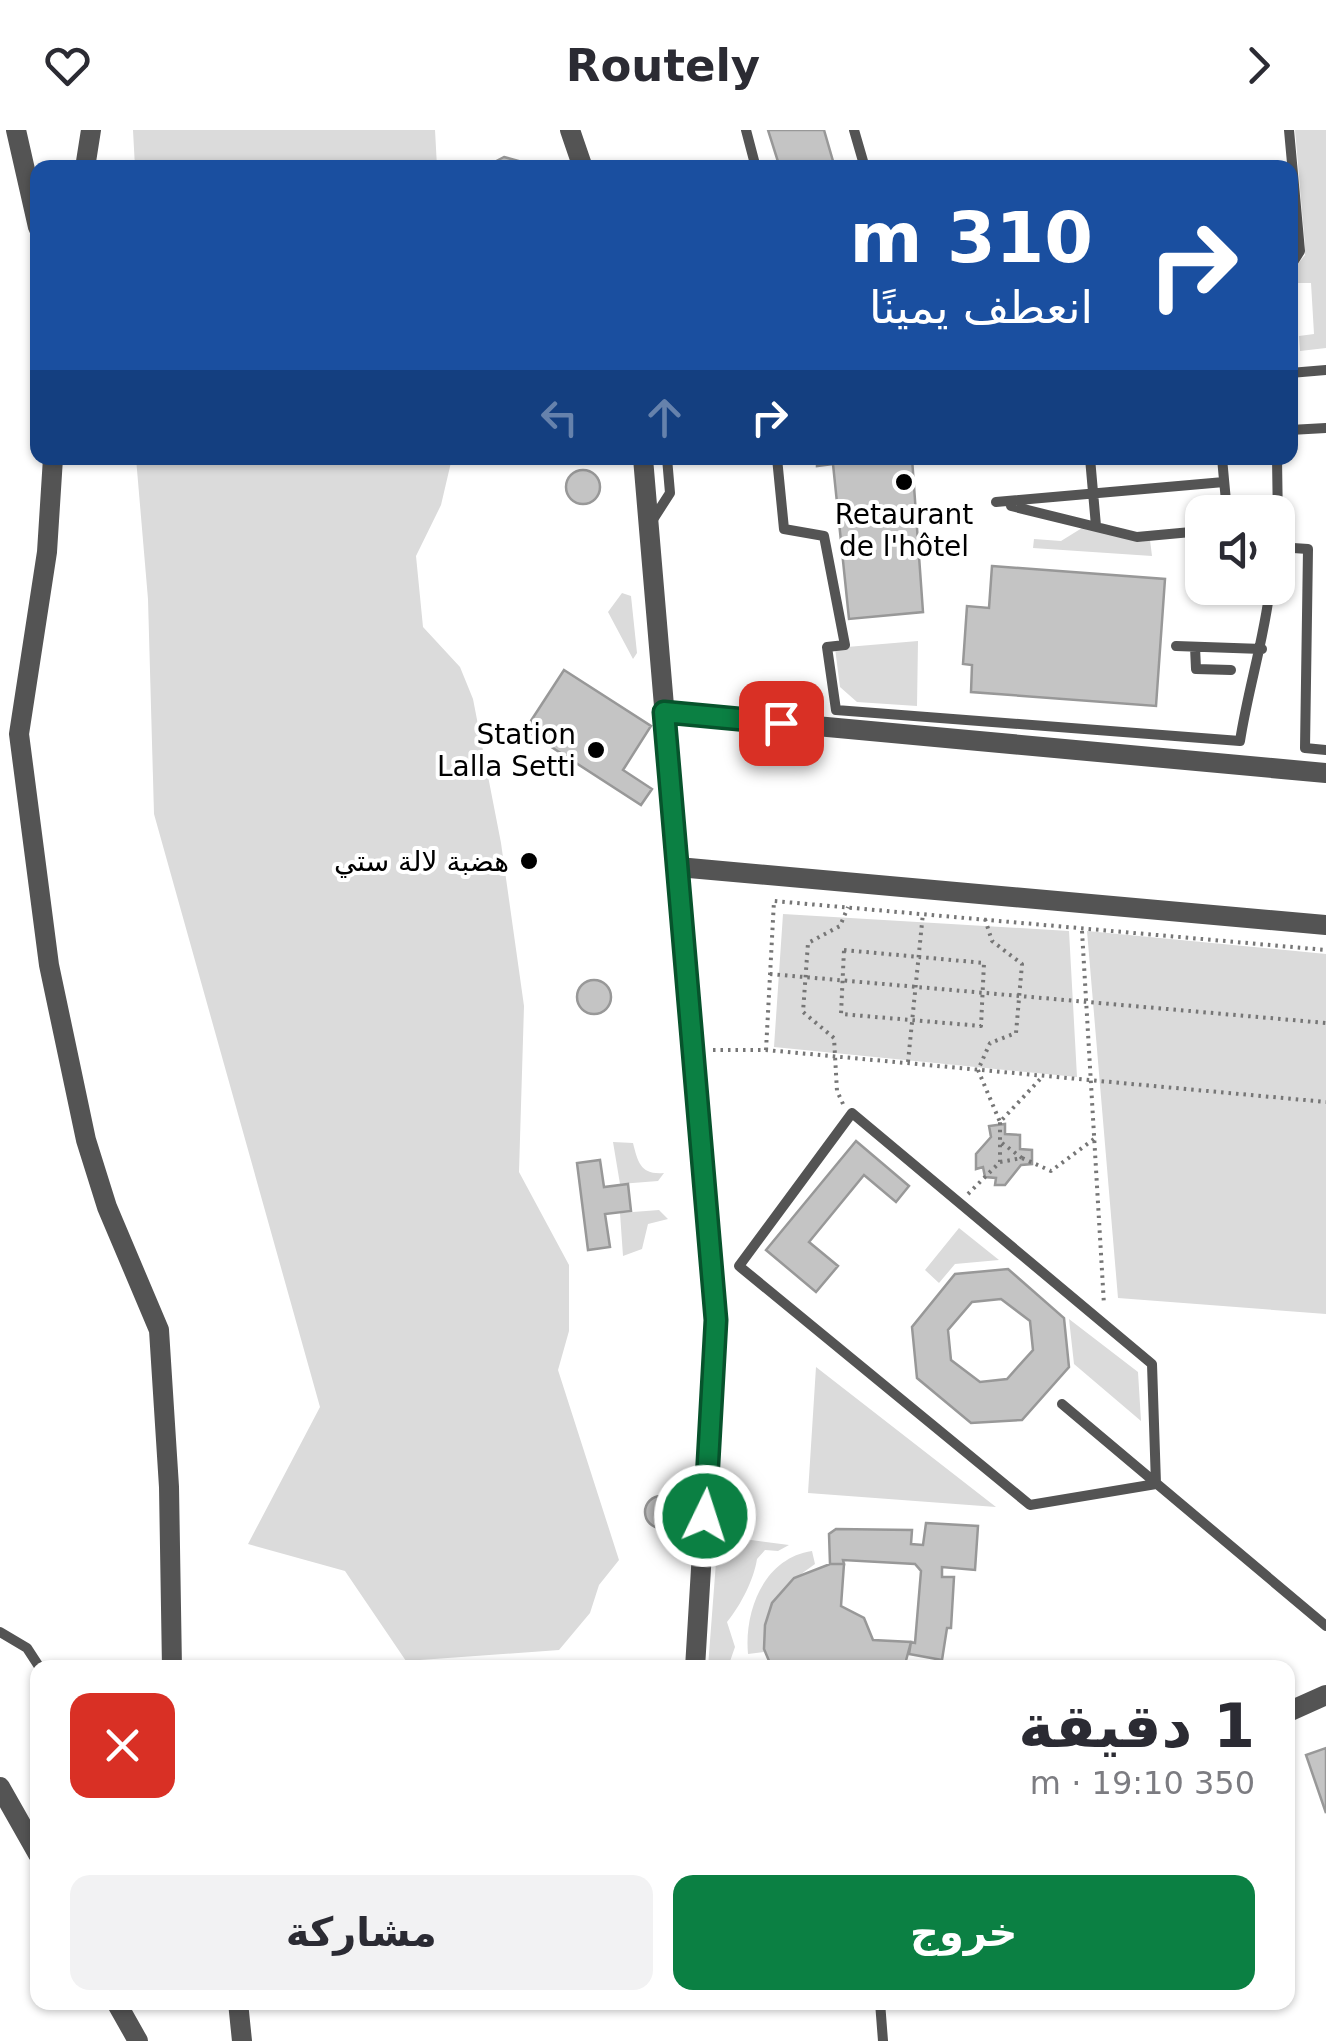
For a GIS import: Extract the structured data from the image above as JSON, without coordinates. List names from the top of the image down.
{
  "places": ["Retaurant de l'hôtel", "Station Lalla Setti", "هضبة لالة ستي"],
  "page": {
    "header": "Routely",
    "turn": ["310 m", "انعطف يمينًا"],
    "heading": ["1 دقيقة", "350 m · 19:10"],
    "buttons": ["خروج", "مشاركة"]
  }
}
